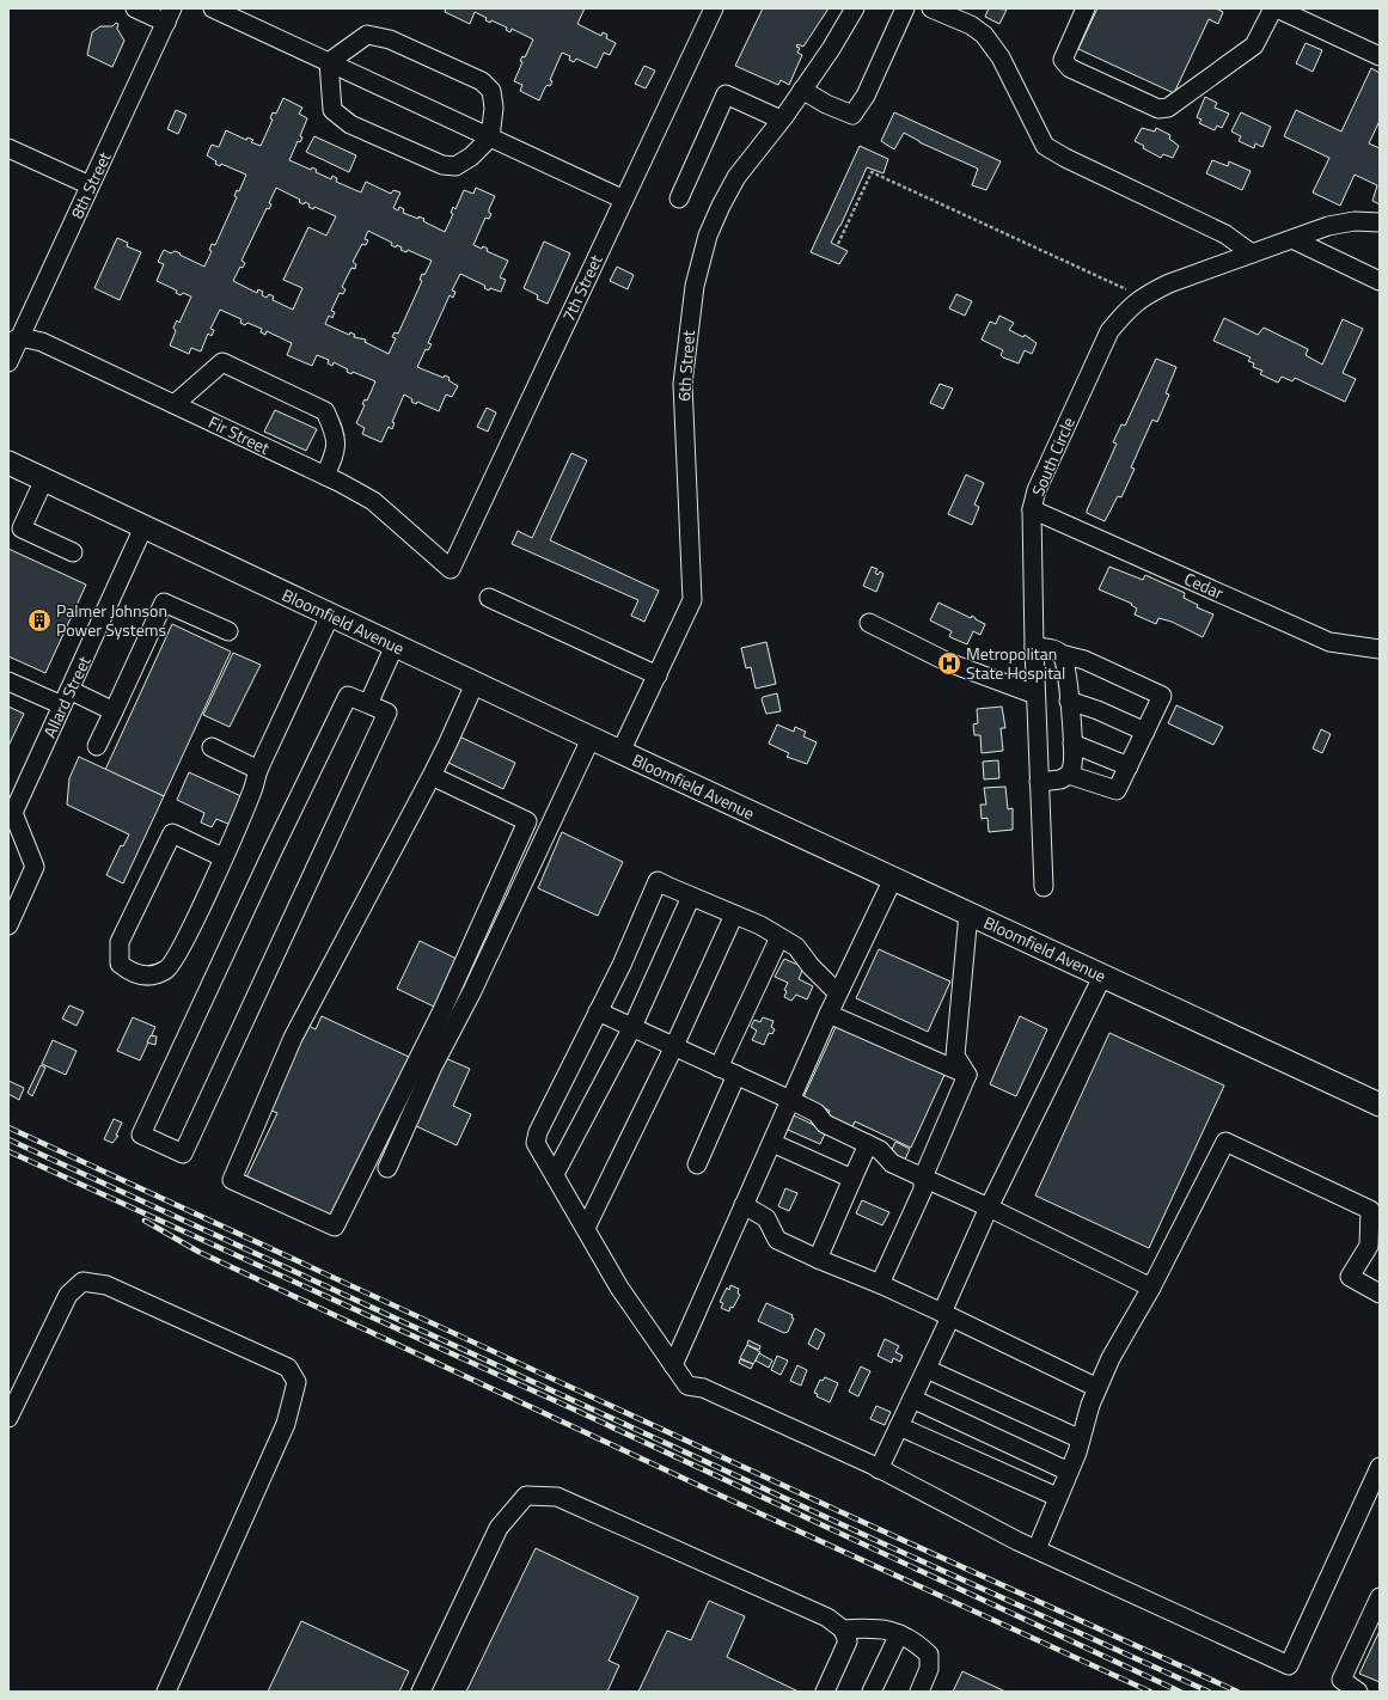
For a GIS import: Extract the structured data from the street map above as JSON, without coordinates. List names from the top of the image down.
{
  "streets": {
    "main road": ["Bloomfield Avenue"],
    "street": [
      "8th Street",
      "7th Street",
      "6th Street",
      "Fir Street",
      "South Circle",
      "Cedar",
      "Allard Street"
    ]
  },
  "crossings": [
    ["8th Street", "Fir Street"],
    ["7th Street", "Fir Street"],
    ["6th Street", "Bloomfield Avenue"],
    ["South Circle", "Cedar"],
    ["Bloomfield Avenue", "Allard Street"]
  ],
  "places": {
    "building": ["Palmer Johnson Power Systems"],
    "hospital": ["Metropolitan State Hospital"]
  }
}
